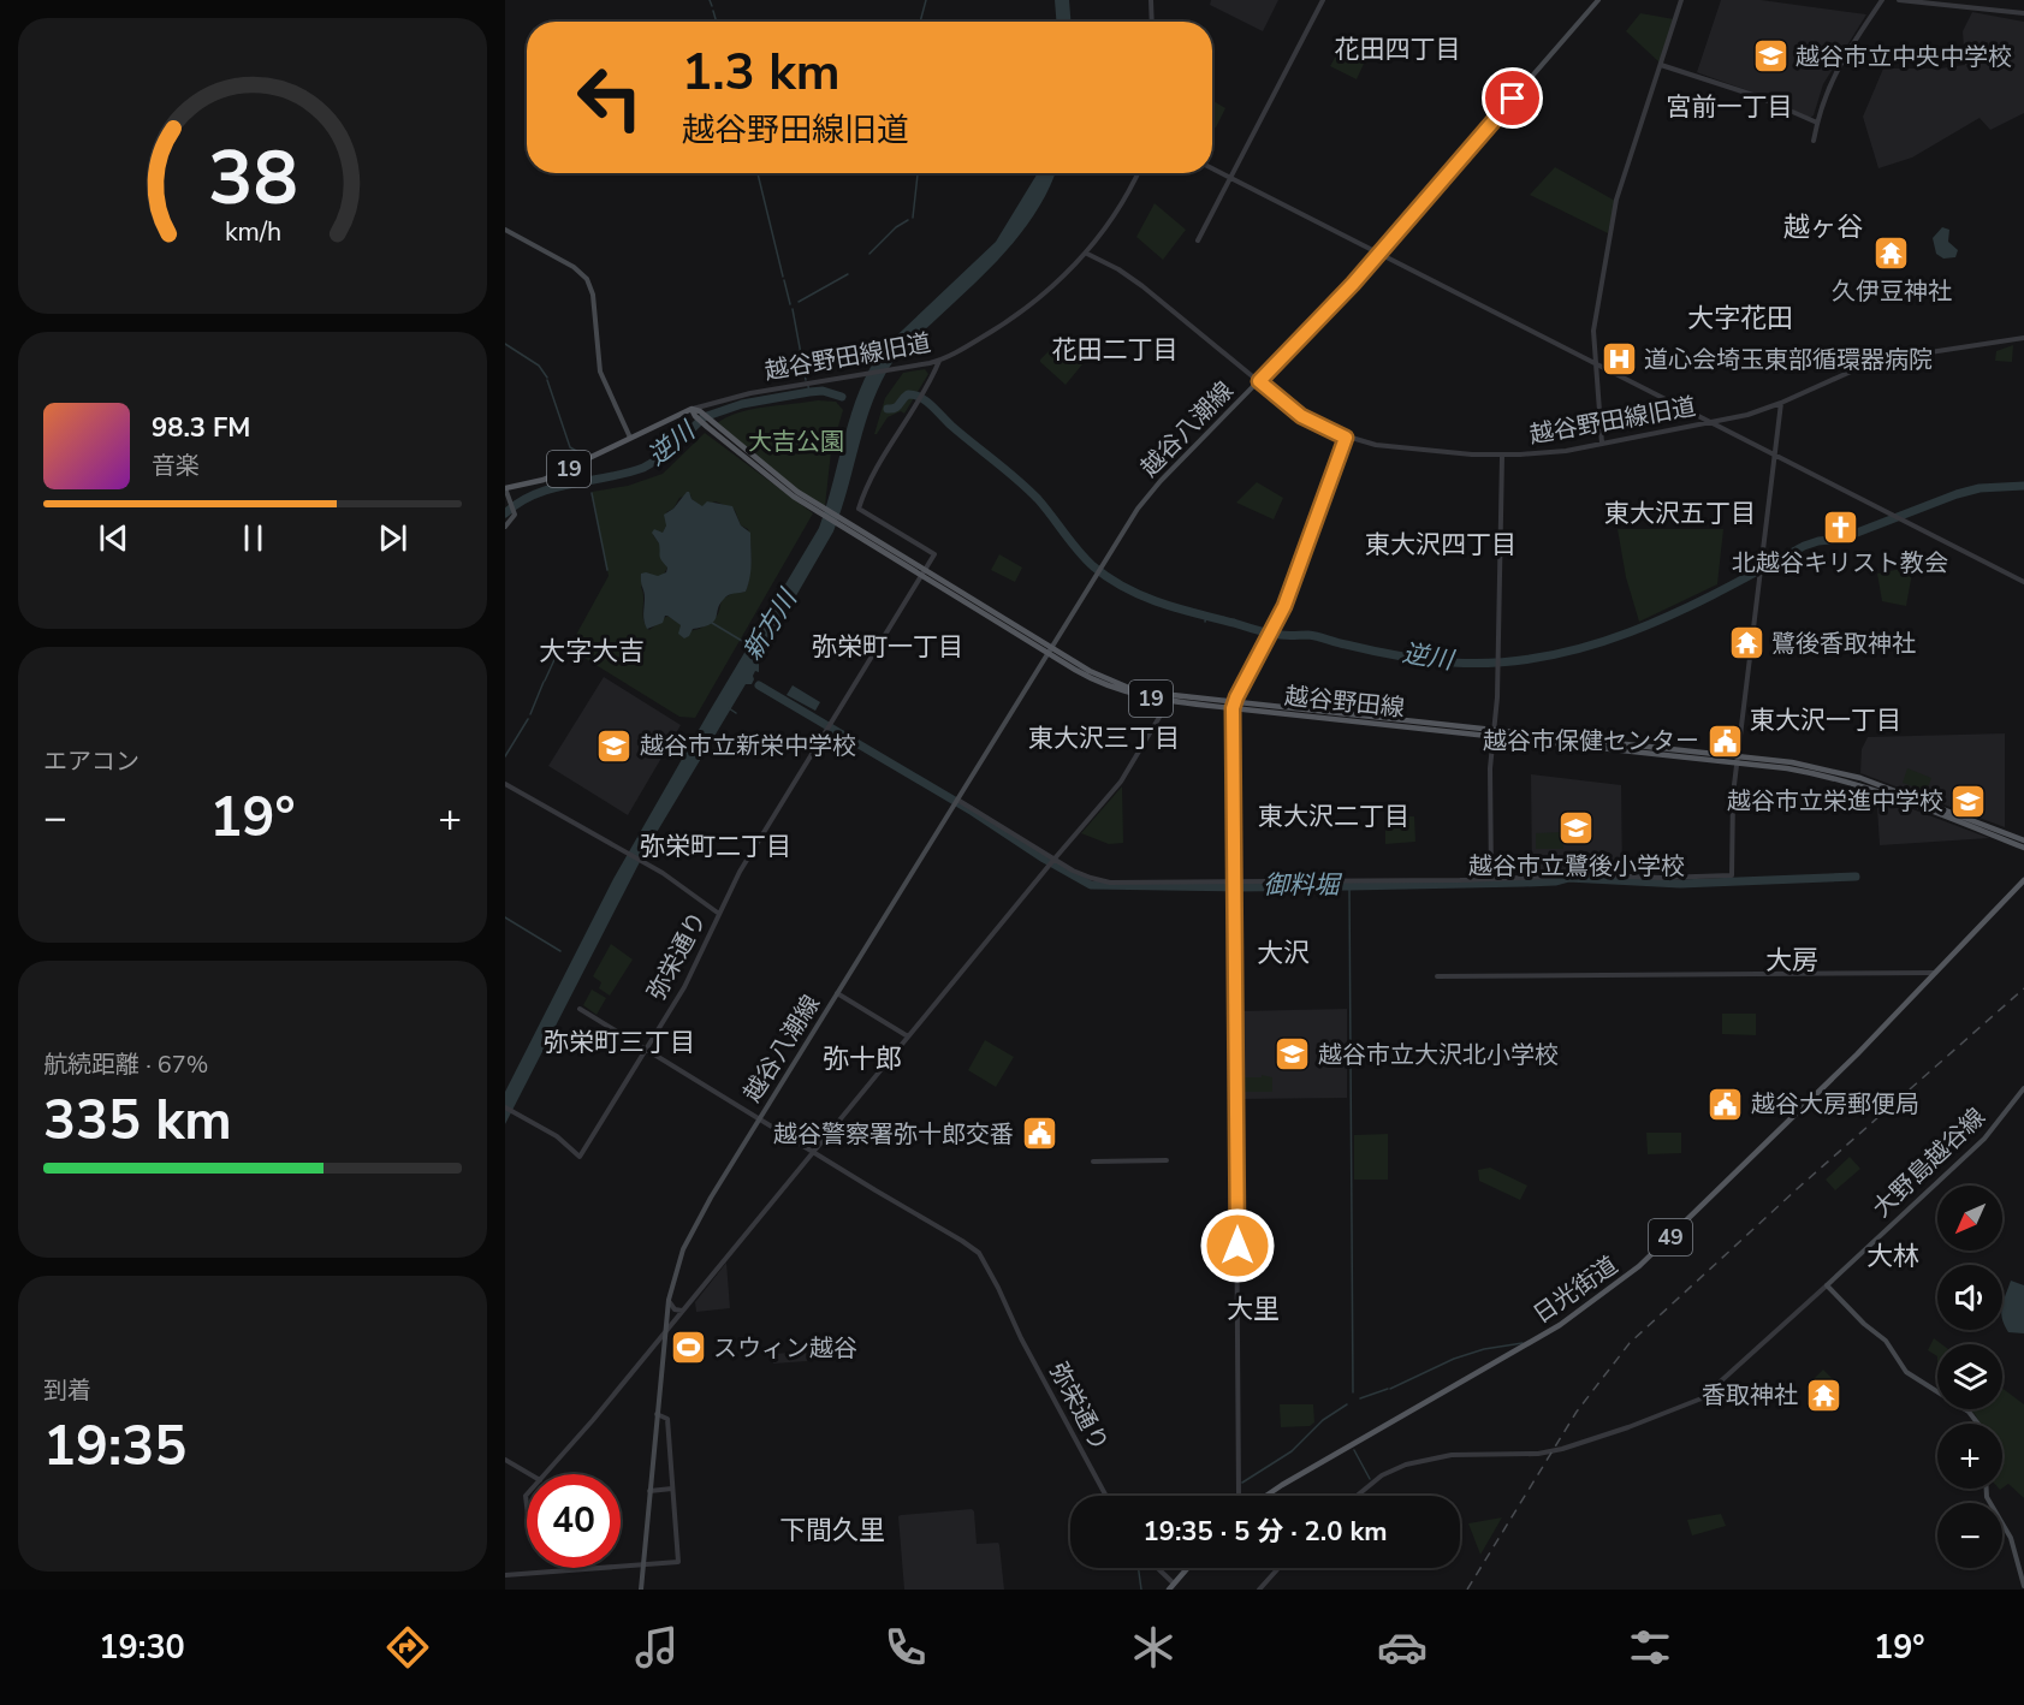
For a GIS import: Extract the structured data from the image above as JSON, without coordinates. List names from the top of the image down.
{
  "streets": {
    "main road": [
      "越谷八潮線",
      "19",
      "越谷野田線",
      "大野島越谷線",
      "49",
      "日光街道"
    ],
    "street": ["越谷野田線旧道", "弥栄通り"]
  },
  "crossings": [
    ["越谷野田線旧道", "越谷八潮線"],
    ["越谷野田線旧道", "19"],
    ["越谷野田線旧道", "越谷野田線"],
    ["越谷八潮線", "越谷野田線"],
    ["越谷八潮線", "弥栄通り"],
    ["19", "越谷野田線"],
    ["越谷野田線", "弥栄通り"]
  ],
  "districts": [
    "花田四丁目",
    "宮前一丁目",
    "越ヶ谷",
    "大字花田",
    "花田二丁目",
    "東大沢五丁目",
    "東大沢四丁目",
    "弥栄町一丁目",
    "大字大吉",
    "東大沢一丁目",
    "東大沢三丁目",
    "東大沢二丁目",
    "弥栄町二丁目",
    "大沢",
    "大房",
    "弥栄町三丁目",
    "弥十郎",
    "大林",
    "大里",
    "下間久里"
  ],
  "water": ["逆川", "新方川", "御料堀"],
  "parks": ["大吉公園"],
  "places": {
    "school or university": [
      "越谷市立中央中学校",
      "越谷市立新栄中学校",
      "越谷市立栄進中学校",
      "越谷市立鷺後小学校",
      "越谷市立大沢北小学校"
    ],
    "temple": ["久伊豆神社", "鷺後香取神社", "香取神社"],
    "hospital": ["道心会埼玉東部循環器病院"],
    "church": ["北越谷キリスト教会"],
    "public building": ["越谷市保健センター", "越谷大房郵便局", "越谷警察署弥十郎交番"],
    "sports": ["スウィン越谷"]
  },
  "north": "bottom left",
  "page": {
    "turn": ["1.3 km", "越谷野田線旧道"],
    "song": ["98.3 FM", "音楽"],
    "tile": [
      "エアコン",
      ["航続距離 · 67%", "335 km"],
      ["到着", "19:35"]
    ],
    "heat": ["−", "19°", "+"],
    "map_buttons": ["+", "−"],
    "limit": "40",
    "trip": "19:35 · 5 分 · 2.0 km",
    "tabs": ["19:30", "19°"],
    "gauge": ["38", "km/h"]
  }
}
